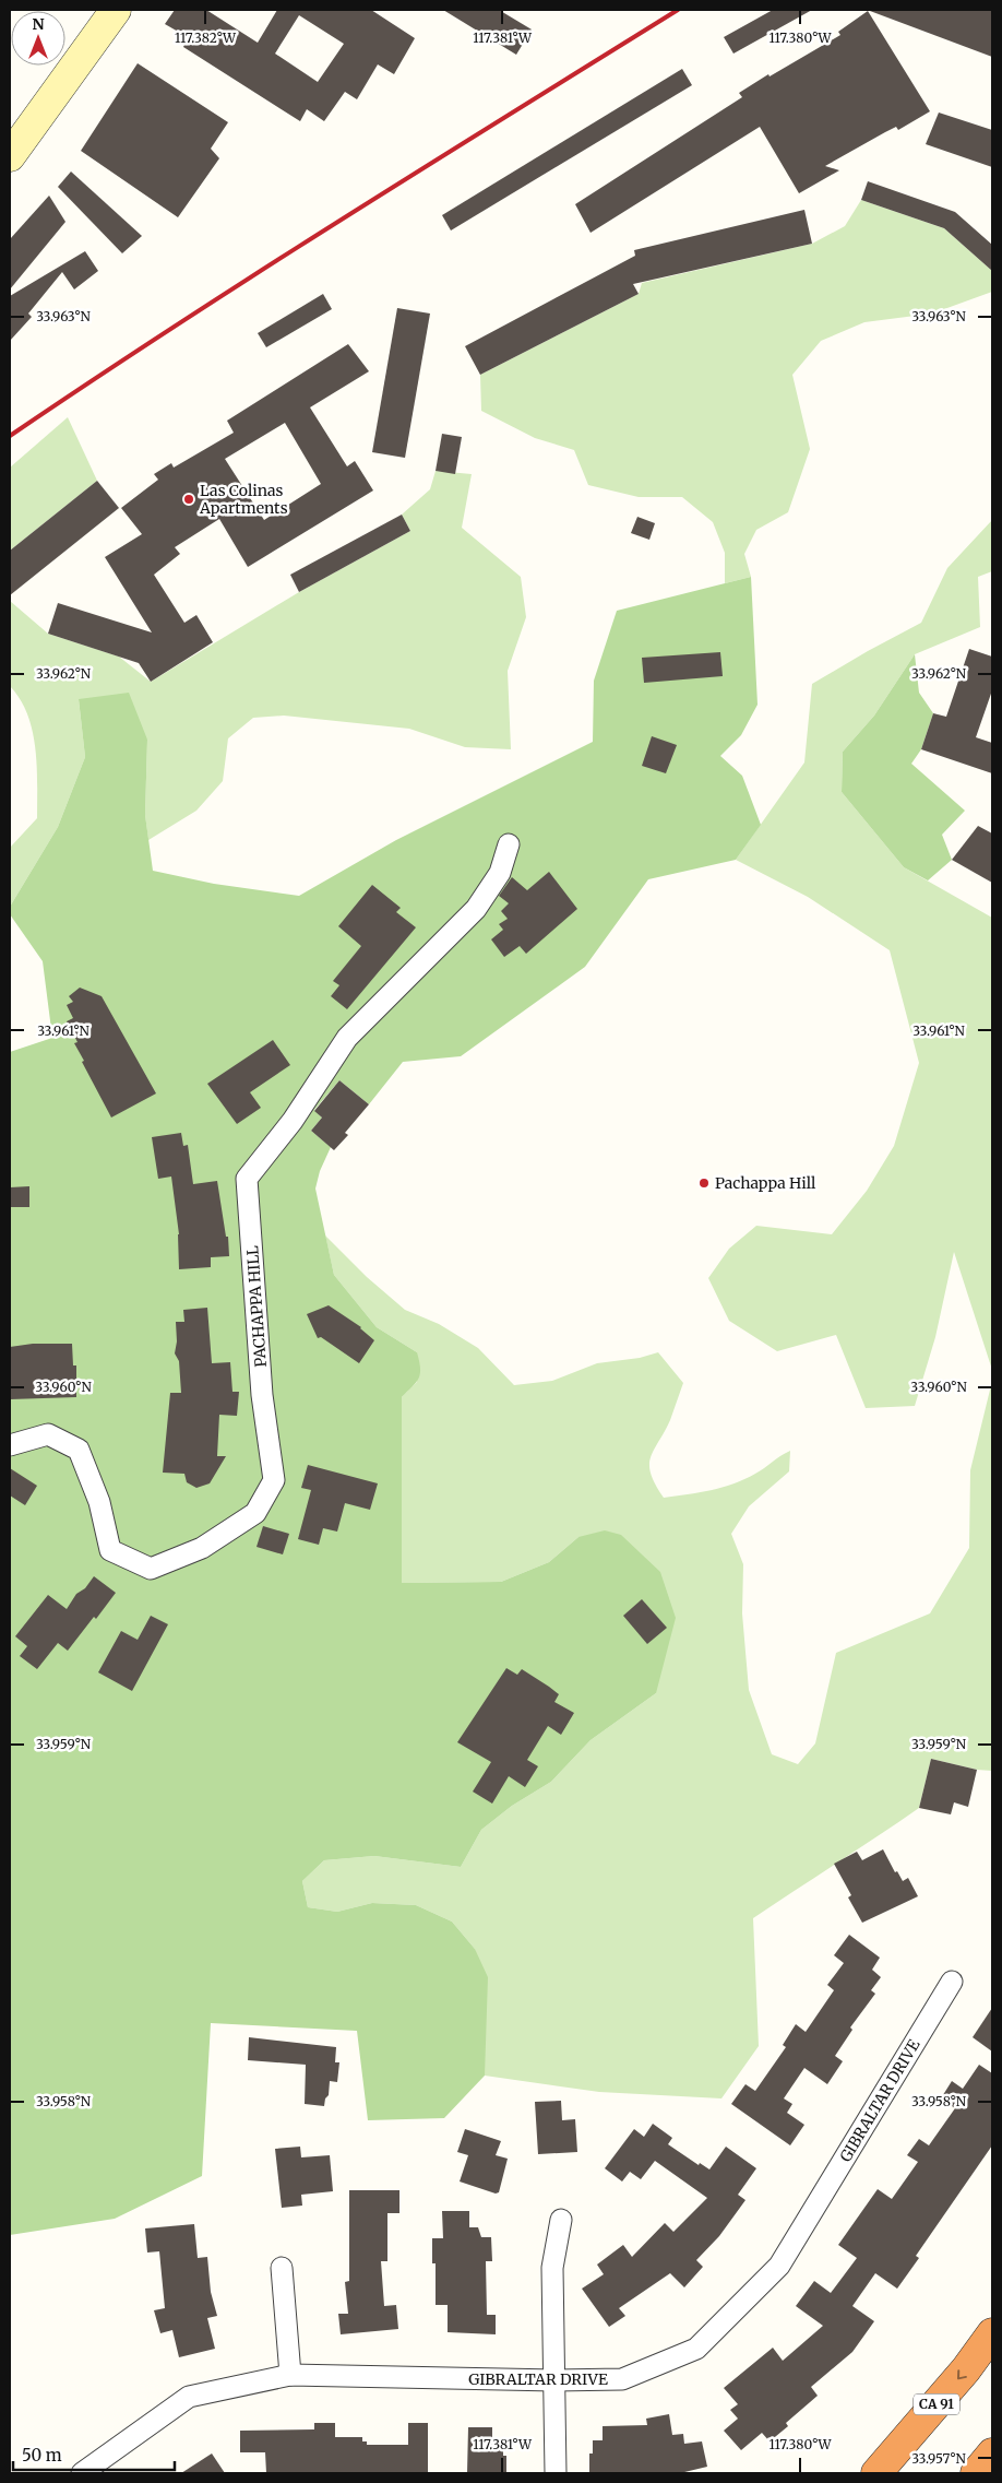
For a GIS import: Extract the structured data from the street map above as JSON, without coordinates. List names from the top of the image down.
{
  "streets": {
    "highway": ["CA 91"],
    "street": ["PACHAPPA HILL", "GIBRALTAR DRIVE"]
  },
  "places": ["Las Colinas Apartments", "Pachappa Hill"],
  "scale_bar": "50 m",
  "north": "top",
  "coordinates": [
    "117.382°W",
    "117.381°W",
    "117.380°W",
    "33.963°N",
    "33.962°N",
    "33.961°N",
    "33.960°N",
    "33.959°N",
    "33.958°N",
    "33.957°N"
  ]
}
